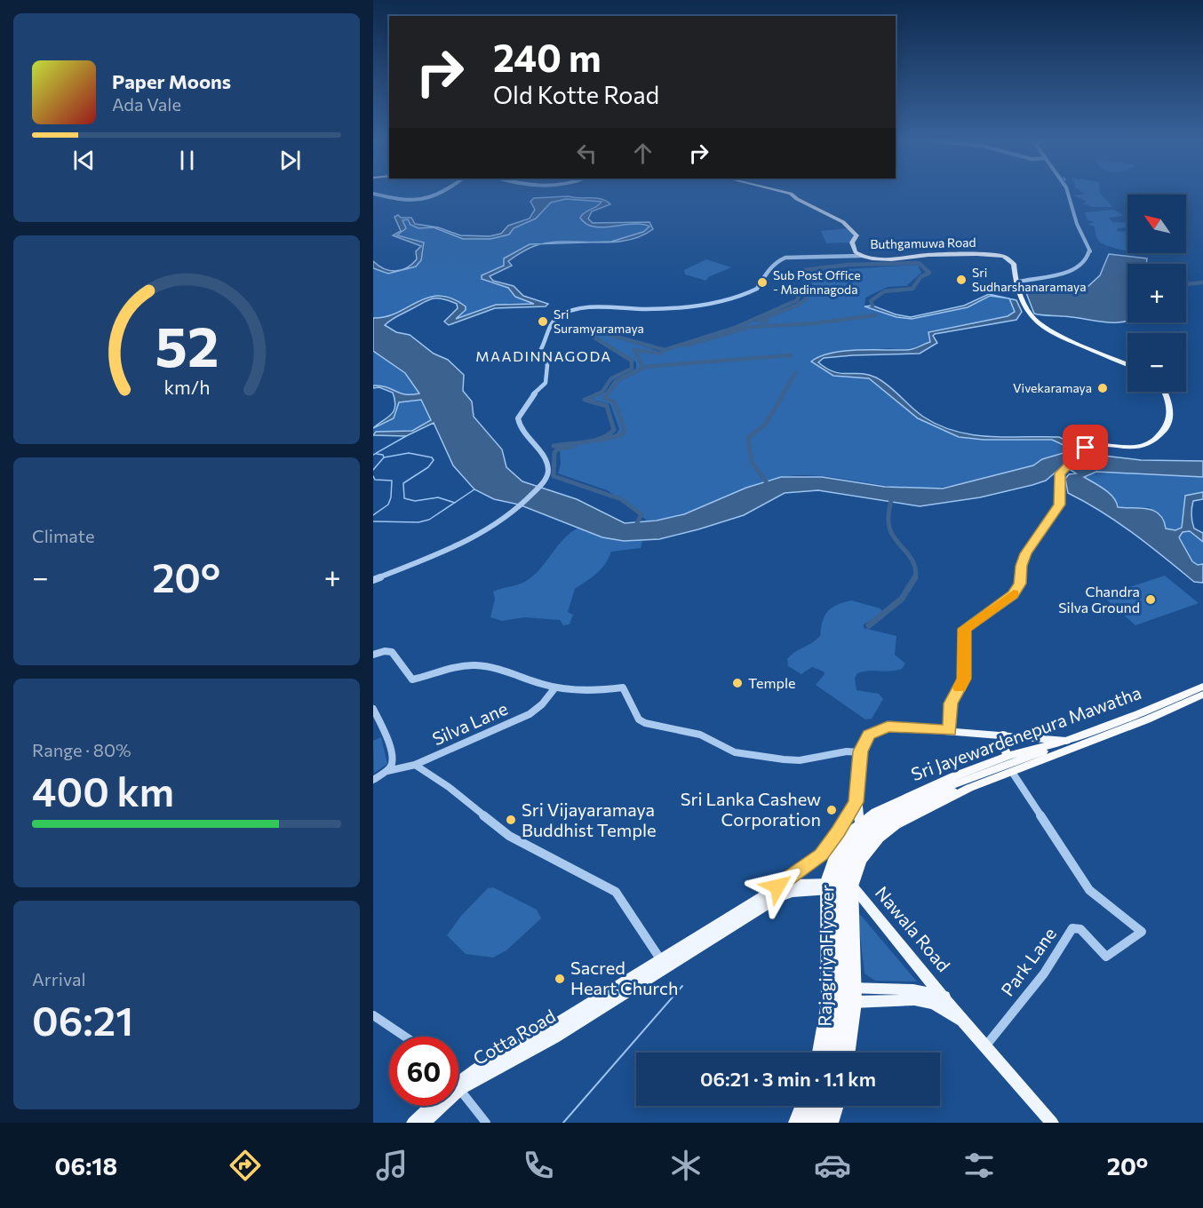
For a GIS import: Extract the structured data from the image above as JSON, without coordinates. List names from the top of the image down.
{
  "streets": {
    "highway": ["Sri Jayewardenepura Mawatha", "Rajagiriya Flyover"],
    "main road": ["Buthgamuwa Road", "Nawala Road", "Cotta Road"],
    "street": ["Silva Lane", "Park Lane"]
  },
  "crossings": [
    ["Sri Jayewardenepura Mawatha", "Nawala Road"],
    ["Sri Jayewardenepura Mawatha", "Rajagiriya Flyover"],
    ["Sri Jayewardenepura Mawatha", "Park Lane"],
    ["Sri Jayewardenepura Mawatha", "Cotta Road"],
    ["Nawala Road", "Park Lane"],
    ["Nawala Road", "Cotta Road"]
  ],
  "districts": ["MAADINNAGODA"],
  "places": [
    "Sri Sudharshanaramaya",
    "Sub Post Office - Madinnagoda",
    "Sri Suramyaramaya",
    "Vivekaramaya",
    "Chandra Silva Ground",
    "Temple",
    "Sri Lanka Cashew Corporation",
    "Sri Vijayaramaya Buddhist Temple",
    "Sacred Heart Church"
  ],
  "north": "top left",
  "page": {
    "turn": ["240 m", "Old Kotte Road"],
    "song": ["Paper Moons", "Ada Vale"],
    "map_buttons": ["+", "−"],
    "tile": [
      "Climate",
      ["Range · 80%", "400 km"],
      ["Arrival", "06:21"]
    ],
    "heat": ["−", "20°", "+"],
    "limit": "60",
    "trip": "06:21 · 3 min · 1.1 km",
    "tabs": ["06:18", "20°"],
    "gauge": ["52", "km/h"]
  }
}
